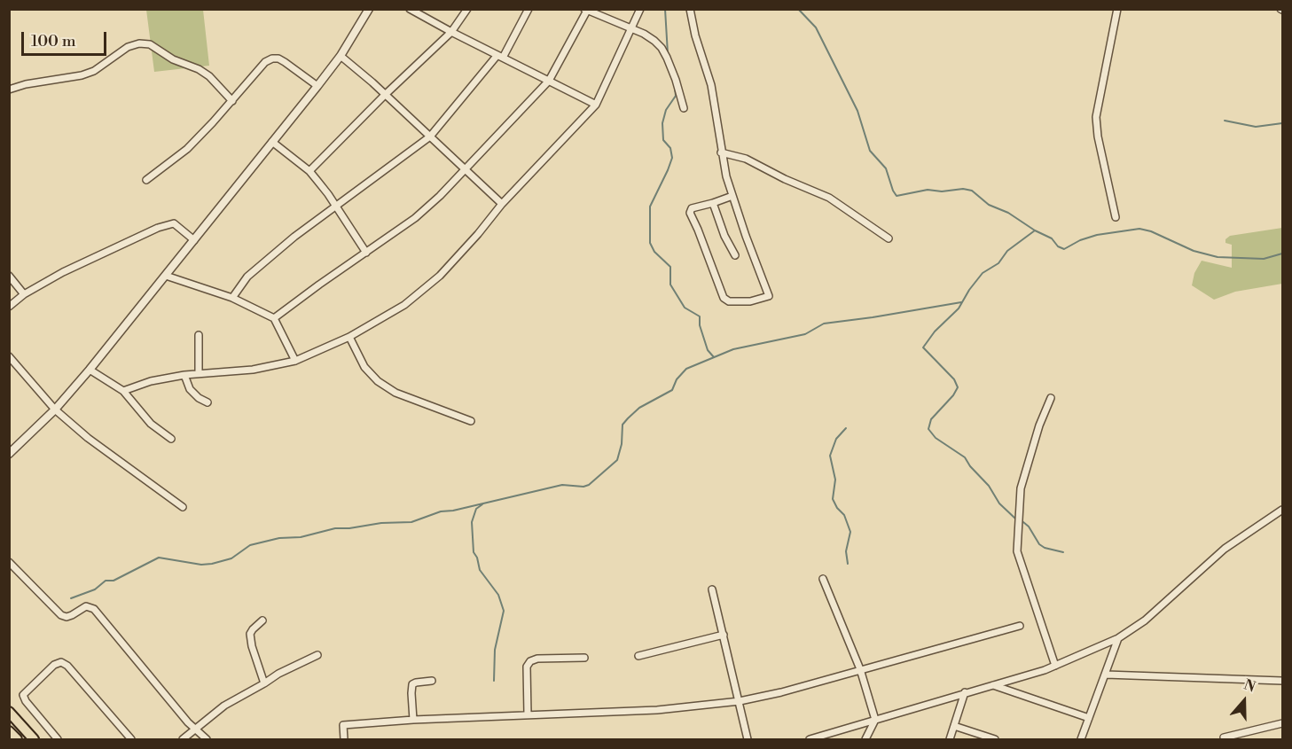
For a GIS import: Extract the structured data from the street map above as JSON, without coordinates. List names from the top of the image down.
{
  "scale_bar": "100 m",
  "north": "top"
}
